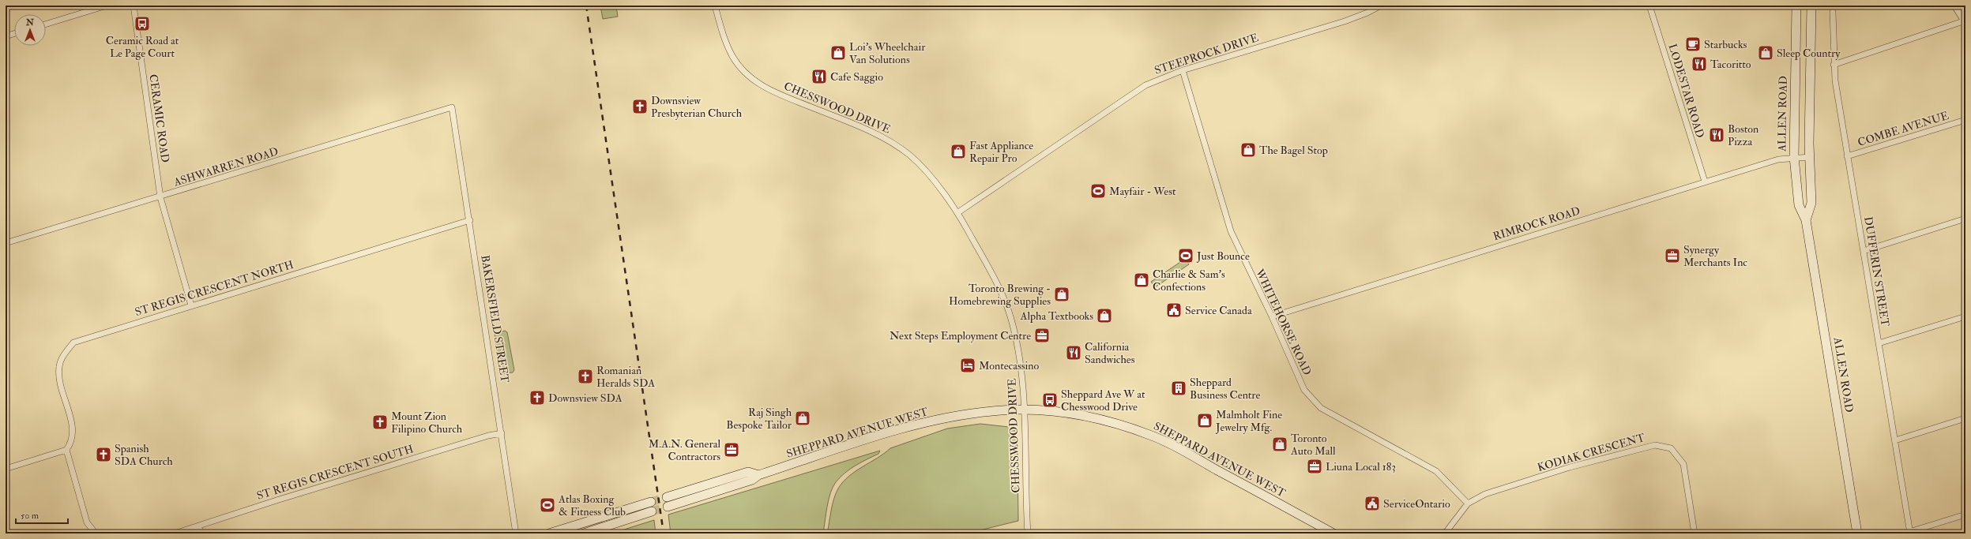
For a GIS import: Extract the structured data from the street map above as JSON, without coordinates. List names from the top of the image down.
{
  "streets": {
    "main road": ["ALLEN ROAD", "SHEPPARD AVENUE WEST"],
    "street": [
      "STEEPROCK DRIVE",
      "LODESTAR ROAD",
      "CHESSWOOD DRIVE",
      "CERAMIC ROAD",
      "COMBE AVENUE",
      "ASHWARREN ROAD",
      "RIMROCK ROAD",
      "DUFFERIN STREET",
      "ST REGIS CRESCENT NORTH",
      "BAKERSFIELD STREET",
      "WHITEHORSE ROAD",
      "KODIAK CRESCENT",
      "ST REGIS CRESCENT SOUTH"
    ]
  },
  "crossings": [
    ["STEEPROCK DRIVE", "CHESSWOOD DRIVE"],
    ["STEEPROCK DRIVE", "WHITEHORSE ROAD"],
    ["LODESTAR ROAD", "RIMROCK ROAD"],
    ["CHESSWOOD DRIVE", "SHEPPARD AVENUE WEST"],
    ["ALLEN ROAD", "RIMROCK ROAD"],
    ["CERAMIC ROAD", "ASHWARREN ROAD"],
    ["CERAMIC ROAD", "ST REGIS CRESCENT NORTH"],
    ["COMBE AVENUE", "DUFFERIN STREET"],
    ["ASHWARREN ROAD", "BAKERSFIELD STREET"],
    ["RIMROCK ROAD", "WHITEHORSE ROAD"],
    ["ST REGIS CRESCENT NORTH", "BAKERSFIELD STREET"],
    ["BAKERSFIELD STREET", "ST REGIS CRESCENT SOUTH"],
    ["WHITEHORSE ROAD", "KODIAK CRESCENT"]
  ],
  "places": {
    "bus stop": ["Ceramic Road at Le Page Court", "Sheppard Ave W at Chesswood Drive"],
    "cafe": ["Starbucks"],
    "shop": [
      "Loi's Wheelchair Van Solutions",
      "Sleep Country",
      "The Bagel Stop",
      "Fast Appliance Repair Pro",
      "Charlie & Sam's Confections",
      "Toronto Brewing - Homebrewing Supplies",
      "Alpha Textbooks",
      "Raj Singh Bespoke Tailor",
      "Malmholt Fine Jewelry Mfg.",
      "Toronto Auto Mall"
    ],
    "restaurant": [
      "Tacoritto",
      "Cafe Saggio",
      "Boston Pizza",
      "California Sandwiches"
    ],
    "church": [
      "Downsview Presbyterian Church",
      "Romanian Heralds SDA",
      "Downsview SDA",
      "Mount Zion Filipino Church",
      "Spanish SDA Church"
    ],
    "sports": ["Mayfair - West", "Just Bounce", "Atlas Boxing & Fitness Club"],
    "office": [
      "Synergy Merchants Inc",
      "Next Steps Employment Centre",
      "M.A.N. General Contractors",
      "Liuna Local 183"
    ],
    "public building": ["Service Canada", "ServiceOntario"],
    "hotel": ["Montecassino"],
    "building": ["Sheppard Business Centre"]
  },
  "scale_bar": "50 m",
  "north": "top"
}
